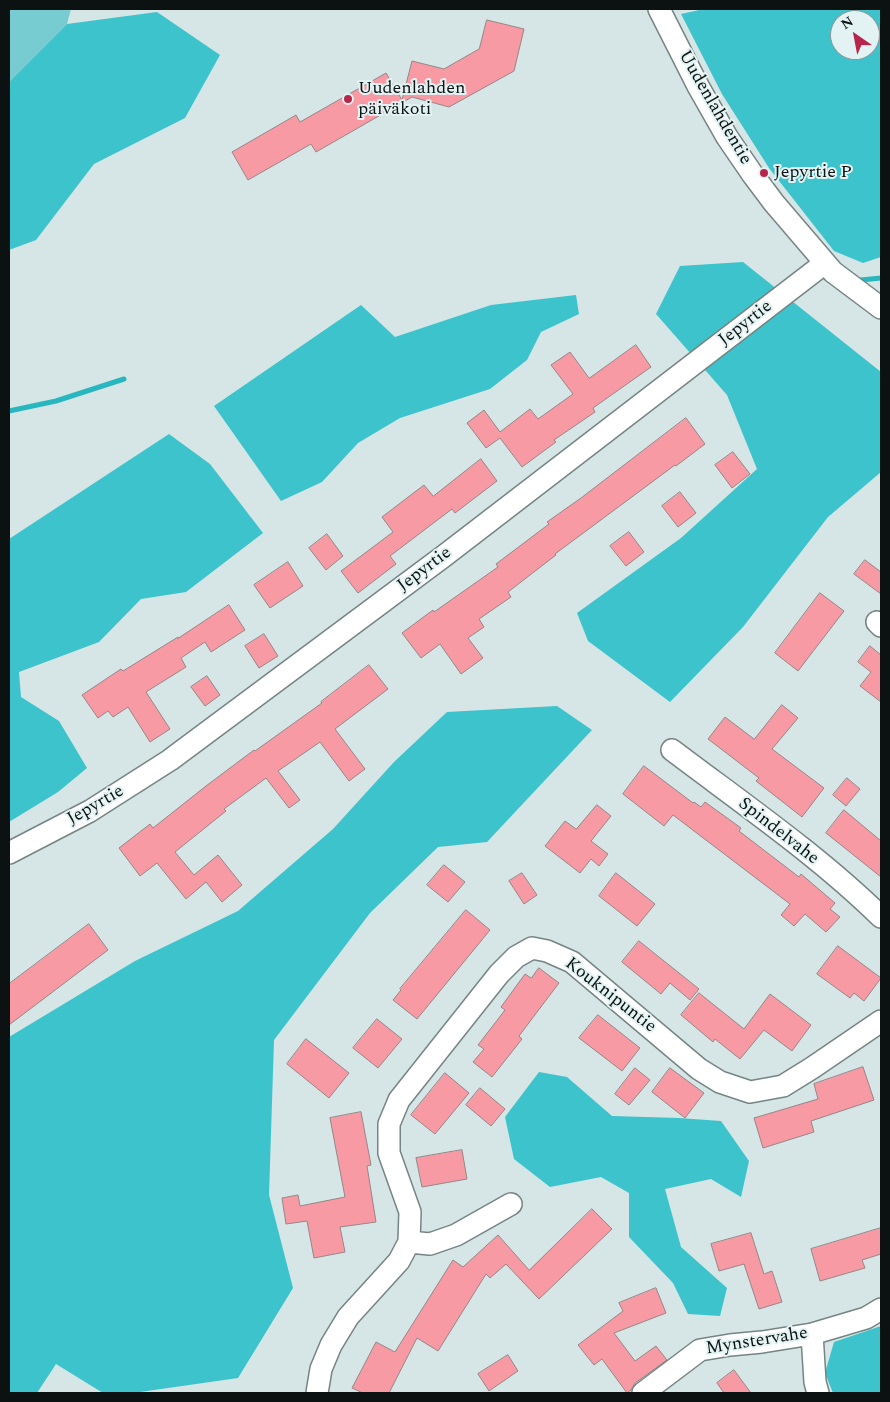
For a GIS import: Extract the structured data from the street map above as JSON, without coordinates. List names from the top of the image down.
{
  "streets": {
    "street": [
      "Uudenlahdentie",
      "Jepyrtie",
      "Spindelvahe",
      "Kouknipuntie",
      "Mynstervahe"
    ]
  },
  "crossings": [
    ["Uudenlahdentie", "Jepyrtie"]
  ],
  "places": ["Uudenlahden päiväkoti", "Jepyrtie P"],
  "north": "top left"
}
